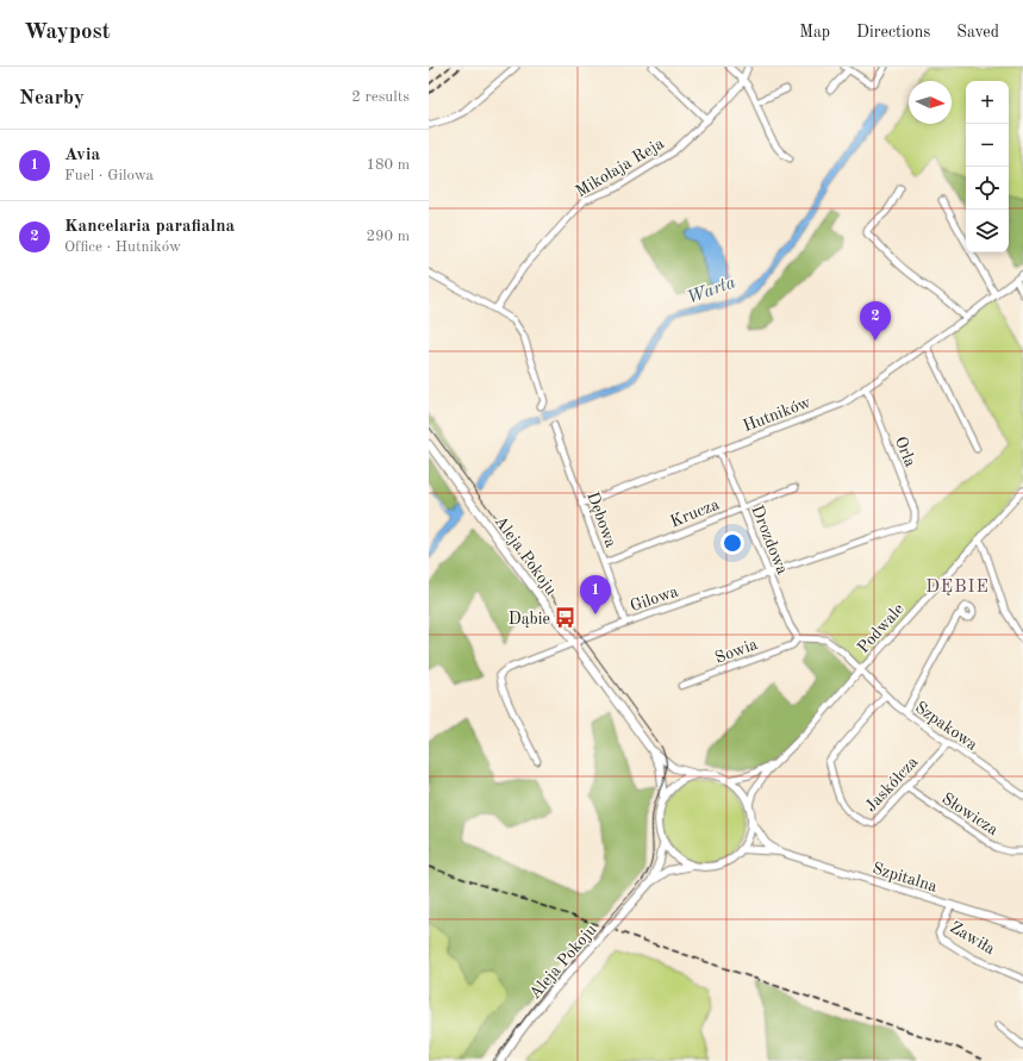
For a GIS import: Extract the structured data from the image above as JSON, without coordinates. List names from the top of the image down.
{
  "streets": {
    "street": [
      "Mikołaja Reja",
      "Hutników",
      "Orla",
      "Krucza",
      "Dębowa",
      "Drozdowa",
      "Aleja Pokoju",
      "Gilowa",
      "Podwale",
      "Sowia",
      "Szpakowa",
      "Jaskółcza",
      "Słowicza",
      "Szpitalna",
      "Zawiła"
    ]
  },
  "crossings": [
    ["Hutników", "Orla"],
    ["Hutników", "Dębowa"],
    ["Hutników", "Drozdowa"],
    ["Orla", "Gilowa"],
    ["Krucza", "Dębowa"],
    ["Krucza", "Drozdowa"],
    ["Dębowa", "Gilowa"],
    ["Drozdowa", "Gilowa"],
    ["Drozdowa", "Sowia"],
    ["Drozdowa", "Szpakowa"],
    ["Aleja Pokoju", "Gilowa"],
    ["Aleja Pokoju", "Podwale"],
    ["Aleja Pokoju", "Szpitalna"],
    ["Podwale", "Szpakowa"],
    ["Podwale", "Szpitalna"],
    ["Sowia", "Szpakowa"],
    ["Szpakowa", "Jaskółcza"],
    ["Jaskółcza", "Słowicza"],
    ["Szpitalna", "Zawiła"]
  ],
  "districts": ["DĘBIE"],
  "water": ["Warta"],
  "places": {
    "bus stop": ["Dąbie"]
  },
  "north": "right",
  "page": {
    "header": "Waypost",
    "nav": ["Map", "Directions", "Saved"],
    "heading": ["Nearby", "2 results"],
    "map_buttons": ["+", "−"],
    "list": [
      {
        "mark": "1",
        "name": "Avia",
        "note": "Fuel · Gilowa",
        "value": "180 m"
      },
      {
        "mark": "2",
        "name": "Kancelaria parafialna",
        "note": "Office · Hutników",
        "value": "290 m"
      }
    ],
    "pins": ["2", "1"]
  }
}
